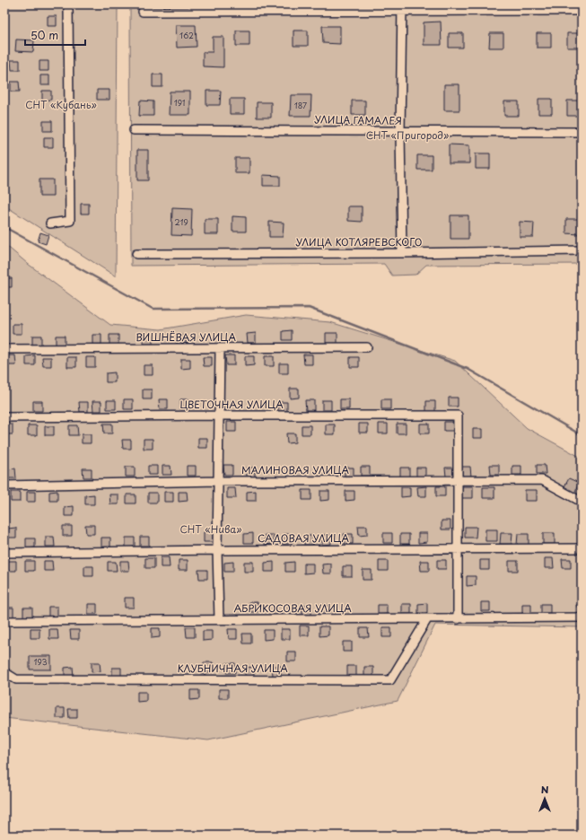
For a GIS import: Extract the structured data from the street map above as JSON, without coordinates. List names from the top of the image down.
{
  "streets": {
    "street": [
      "УЛИЦА ГАМАЛЕЯ",
      "УЛИЦА КОТЛЯРЕВСКОГО",
      "ВИШНЁВАЯ УЛИЦА",
      "ЦВЕТОЧНАЯ УЛИЦА",
      "МАЛИНОВАЯ УЛИЦА",
      "САДОВАЯ УЛИЦА",
      "АБРИКОСОВАЯ УЛИЦА",
      "КЛУБНИЧНАЯ УЛИЦА"
    ]
  },
  "crossings": [
    ["ЦВЕТОЧНАЯ УЛИЦА", "МАЛИНОВАЯ УЛИЦА"],
    ["АБРИКОСОВАЯ УЛИЦА", "КЛУБНИЧНАЯ УЛИЦА"]
  ],
  "parks": ["СНТ «Кубань»", "СНТ «Пригород»", "СНТ «Нива»"],
  "house_numbers": [
    "162",
    "191",
    "187",
    "219",
    "193"
  ],
  "scale_bar": "50 m",
  "north": "top"
}
